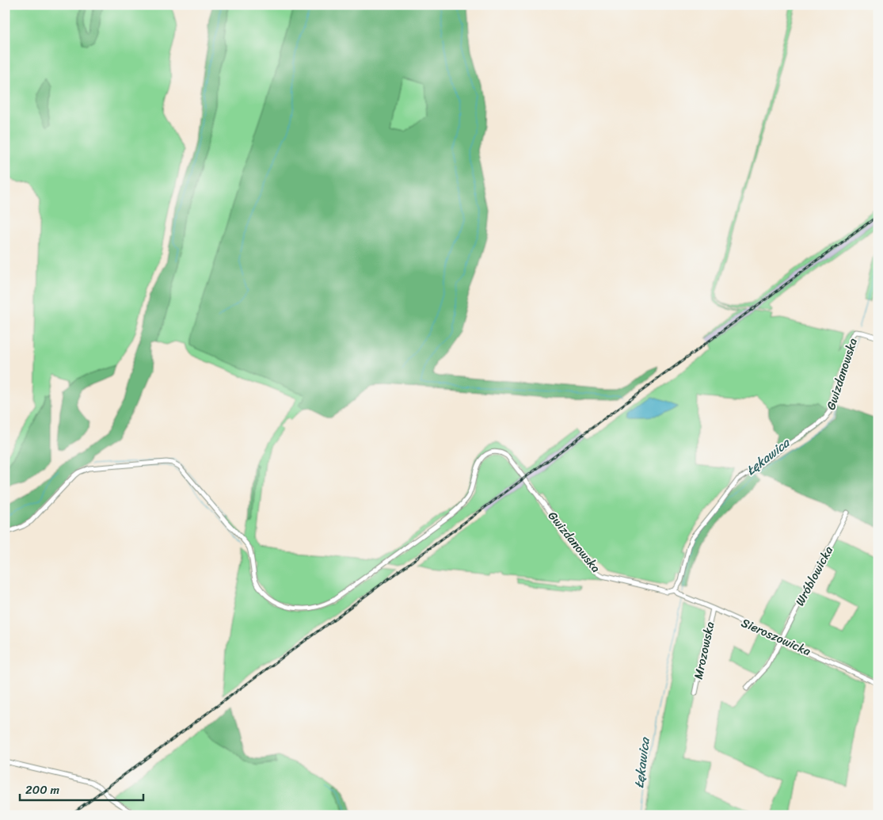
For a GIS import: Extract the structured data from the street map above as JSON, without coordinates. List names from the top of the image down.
{
  "streets": {
    "street": [
      "Gwizdanowska",
      "Wróblowicka",
      "Sieroszowicka",
      "Mrozowska"
    ]
  },
  "crossings": [
    ["Gwizdanowska", "Sieroszowicka"],
    ["Wróblowicka", "Sieroszowicka"],
    ["Sieroszowicka", "Mrozowska"]
  ],
  "water": ["Łękawica"],
  "scale_bar": "200 m"
}
